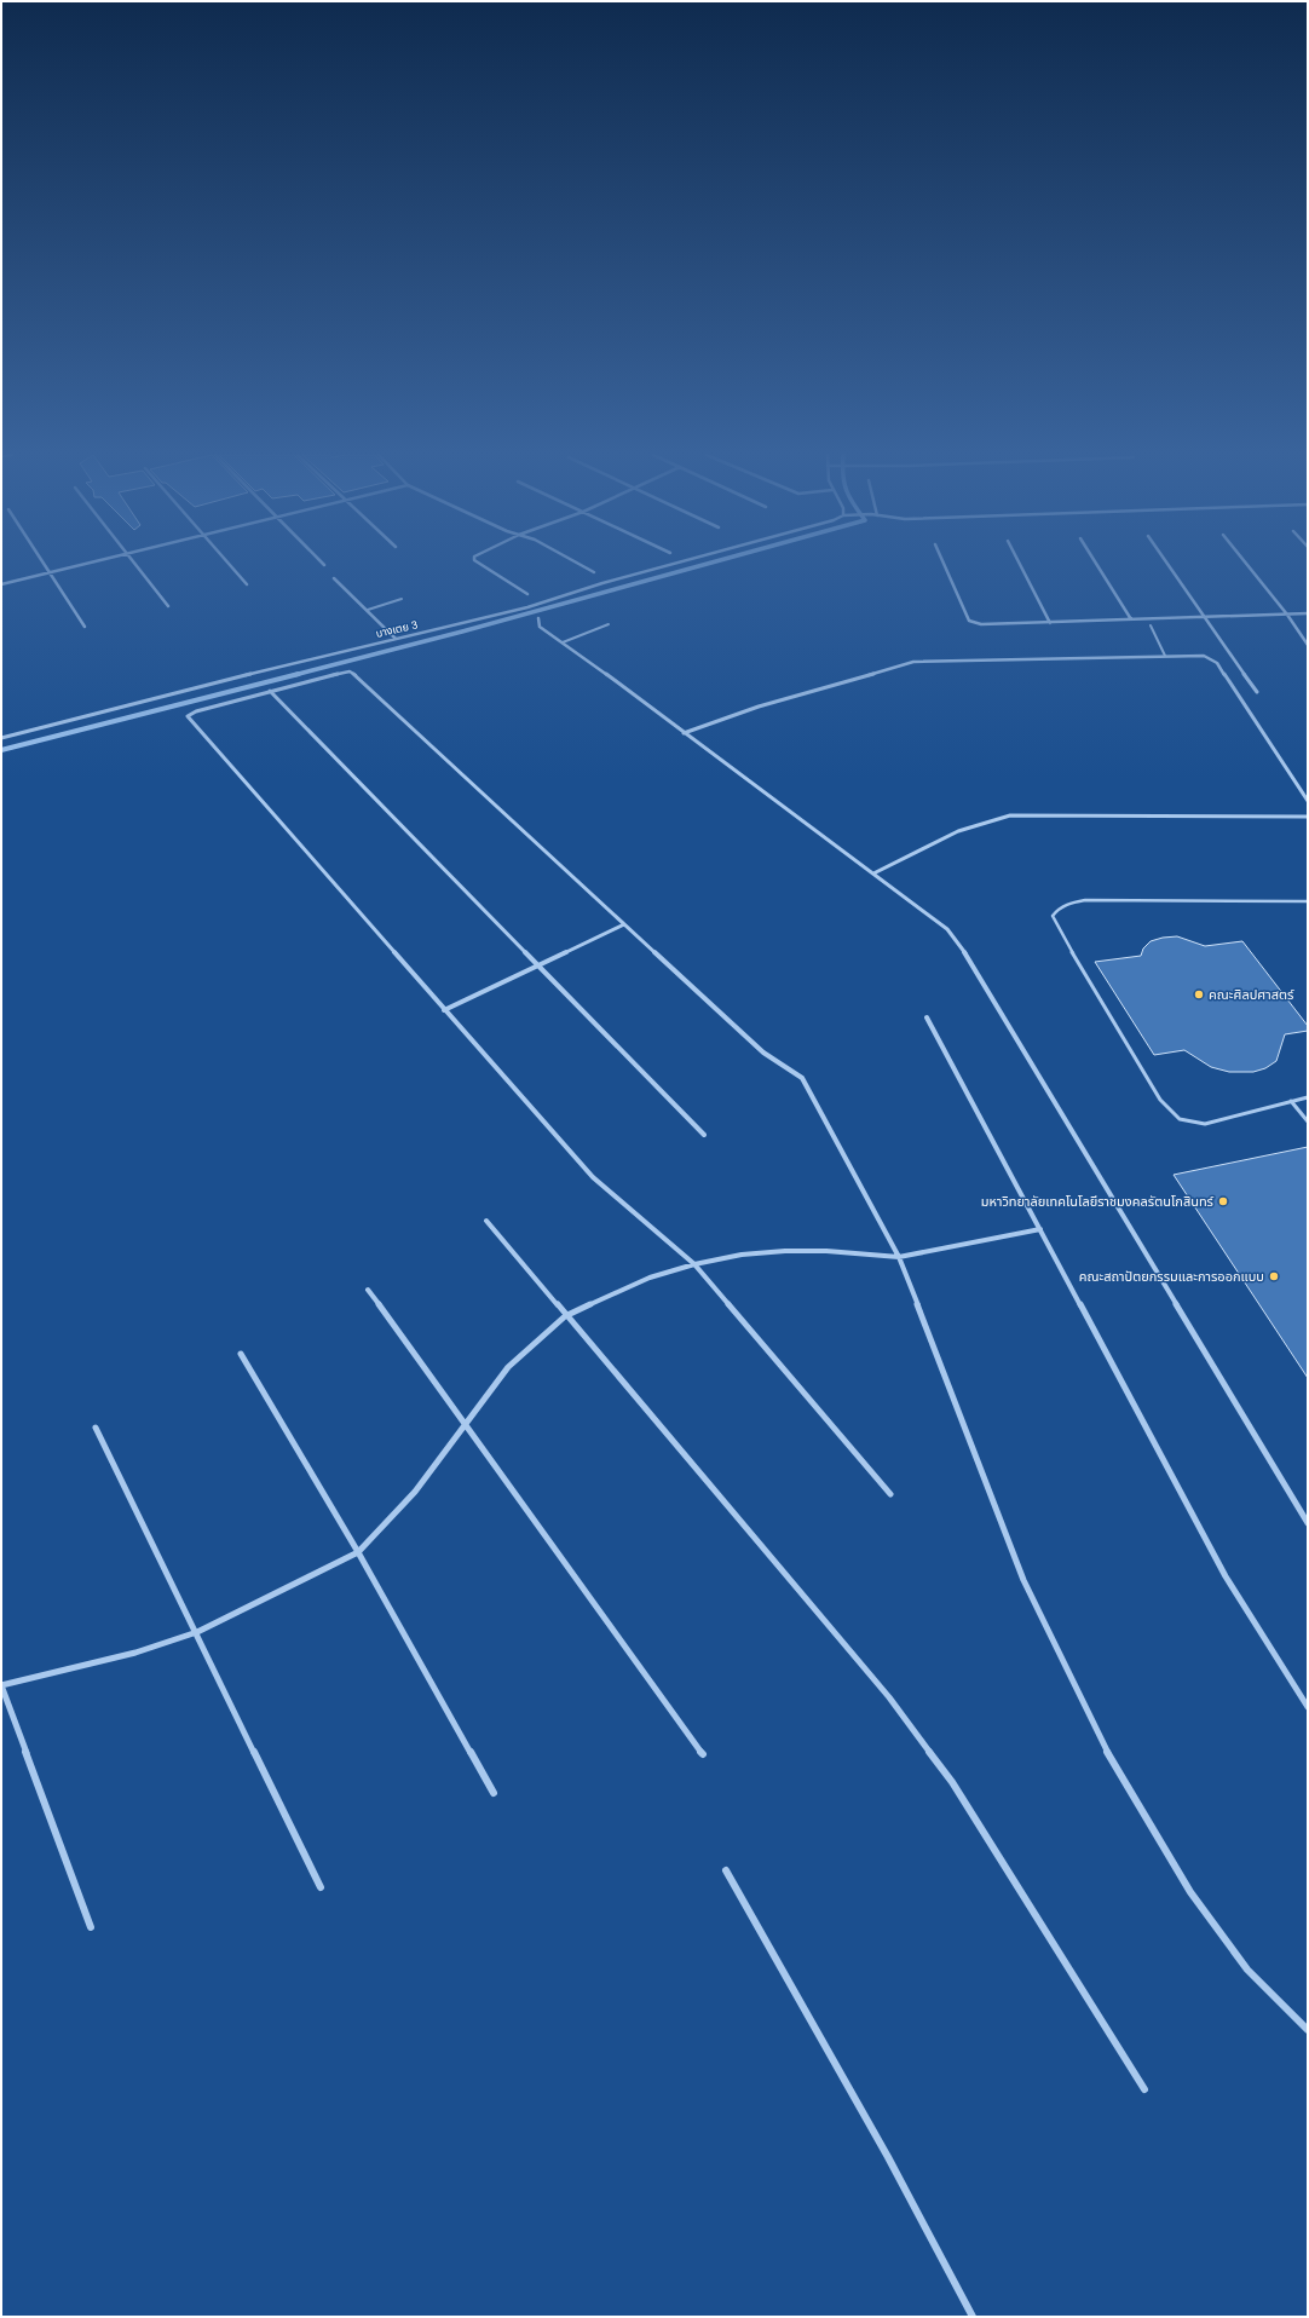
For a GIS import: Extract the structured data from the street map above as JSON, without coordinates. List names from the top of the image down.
{
  "streets": {
    "street": ["บางเตย 3"]
  },
  "places": ["คณะศิลปศาสตร์", "มหาวิทยาลัยเทคโนโลยีราชมงคลรัตนโกสินทร์", "คณะสถาปัตยกรรมและการออกแบบ"]
}
